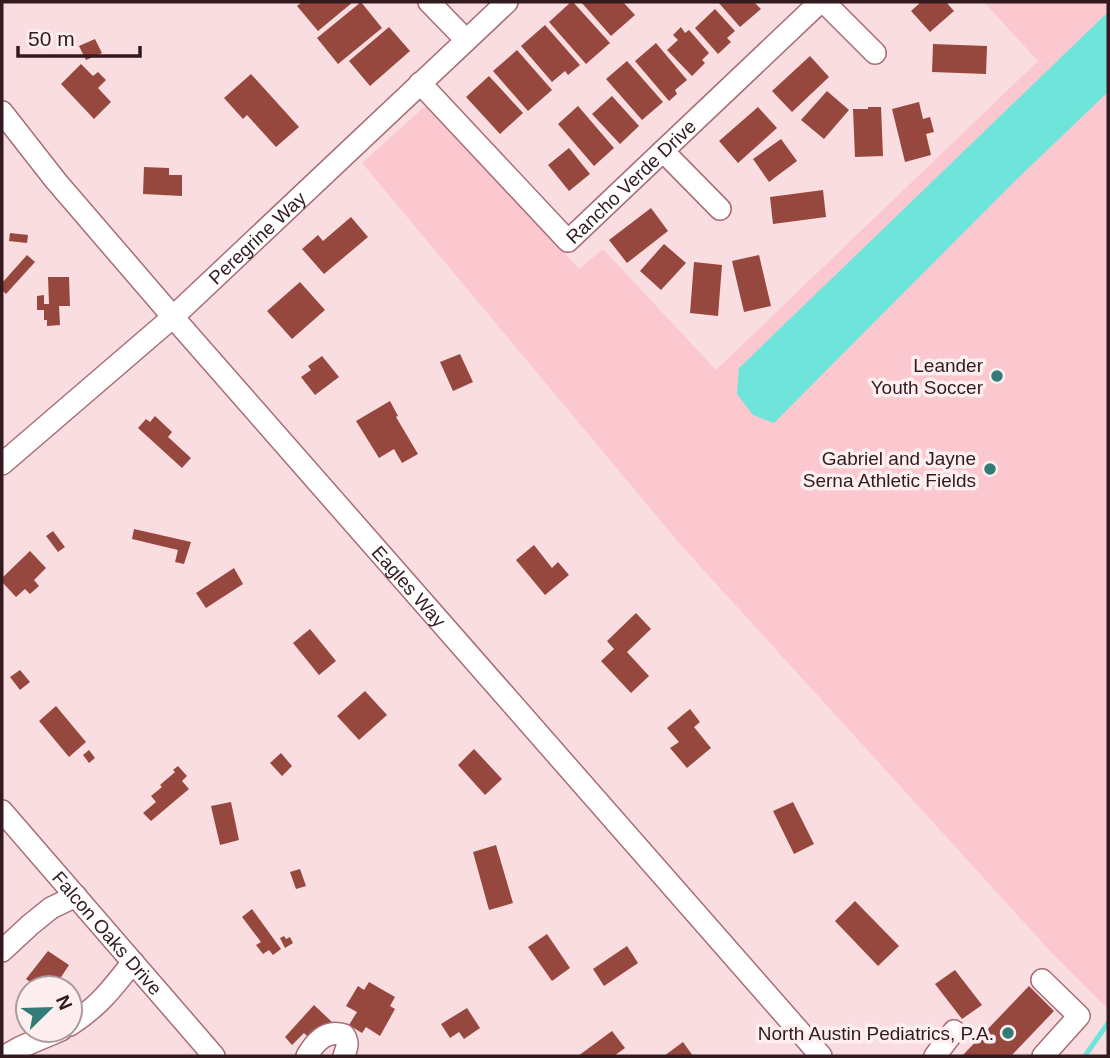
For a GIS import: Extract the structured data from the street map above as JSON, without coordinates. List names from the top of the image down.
{
  "streets": {
    "street": [
      "Rancho Verde Drive",
      "Peregrine Way",
      "Eagles Way",
      "Falcon Oaks Drive"
    ]
  },
  "crossings": [
    ["Rancho Verde Drive", "Peregrine Way"],
    ["Peregrine Way", "Eagles Way"]
  ],
  "places": ["Leander Youth Soccer", "Gabriel and Jayne Serna Athletic Fields", "North Austin Pediatrics, P.A."],
  "scale_bar": "50 m",
  "north": "top right"
}
